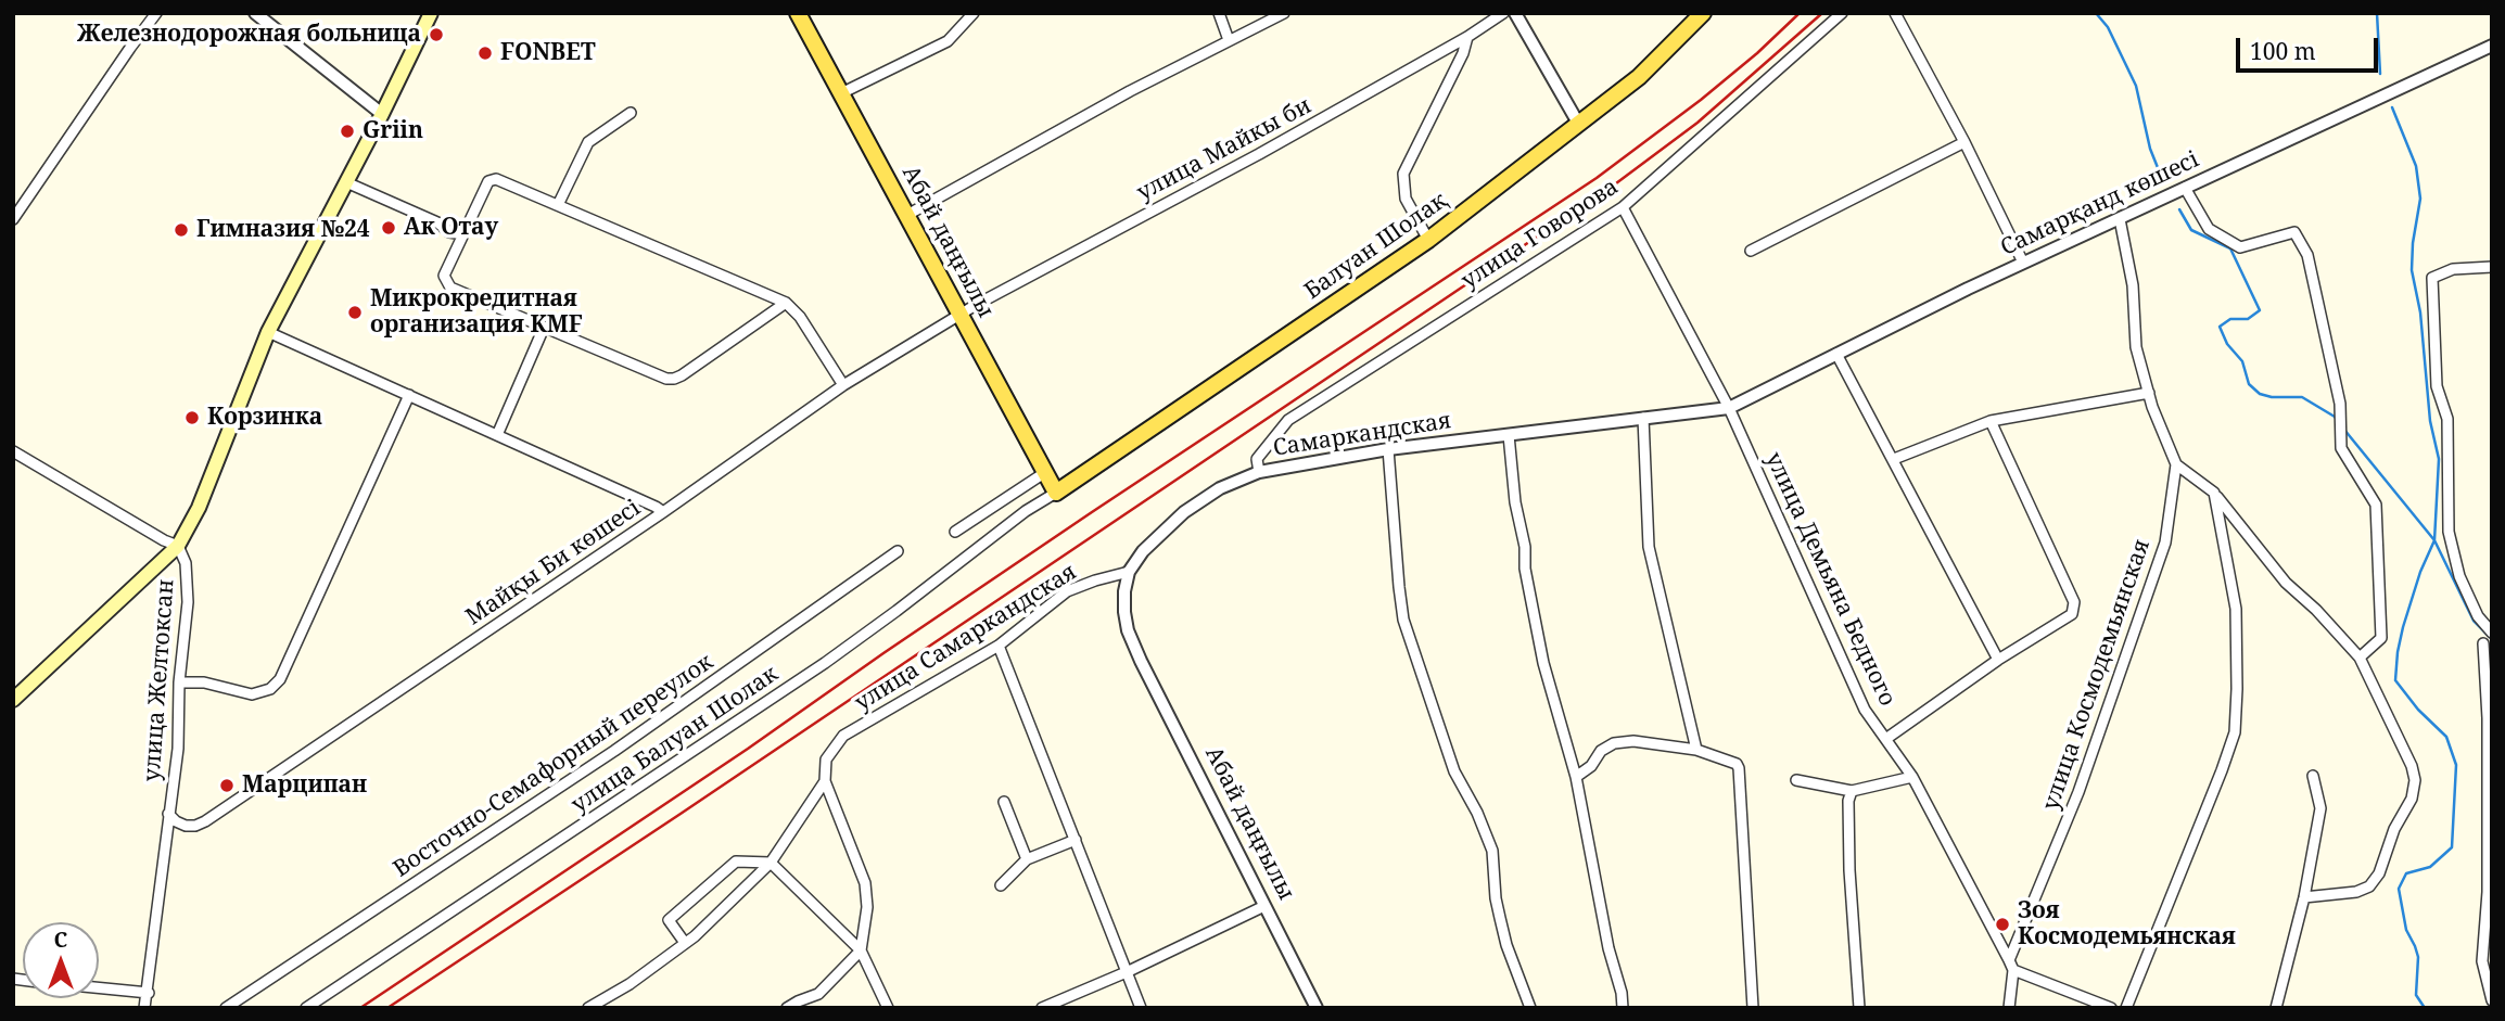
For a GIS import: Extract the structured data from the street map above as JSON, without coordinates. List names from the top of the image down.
{
  "streets": {
    "main road": ["Абай даңғылы", "Балуан Шолақ"],
    "street": [
      "улица Майкы би",
      "Самарқанд көшесі",
      "улица Говорова",
      "Самаркандская",
      "Майқы Би көшесі",
      "улица Демьяна Бедного",
      "улица Самаркандская",
      "улица Космодемьянская",
      "улица Желтоксан",
      "улица Балуан Шолак",
      "Восточно-Семафорный переулок"
    ]
  },
  "crossings": [
    ["улица Майкы би", "Абай даңғылы"],
    ["улица Майкы би", "Майқы Би көшесі"],
    ["Самарқанд көшесі", "Самаркандская"],
    ["Самарқанд көшесі", "улица Демьяна Бедного"],
    ["Самарқанд көшесі", "улица Космодемьянская"],
    ["улица Говорова", "Самаркандская"],
    ["улица Говорова", "улица Демьяна Бедного"],
    ["Абай даңғылы", "Балуан Шолақ"],
    ["Абай даңғылы", "Самаркандская"],
    ["Абай даңғылы", "Майқы Би көшесі"],
    ["Абай даңғылы", "улица Самаркандская"],
    ["Абай даңғылы", "улица Балуан Шолак"],
    ["Балуан Шолақ", "улица Балуан Шолак"],
    ["Самаркандская", "улица Демьяна Бедного"],
    ["Самаркандская", "улица Самаркандская"],
    ["Майқы Би көшесі", "улица Желтоксан"],
    ["улица Демьяна Бедного", "улица Космодемьянская"]
  ],
  "places": [
    "Железнодорожная больница",
    "FONBET",
    "Griin",
    "Ак Отау",
    "Гимназия №24",
    "Микрокредитная организация KMF",
    "Корзинка",
    "Марципан",
    "Зоя Космодемьянская"
  ],
  "scale_bar": "100 m",
  "north": "top"
}
